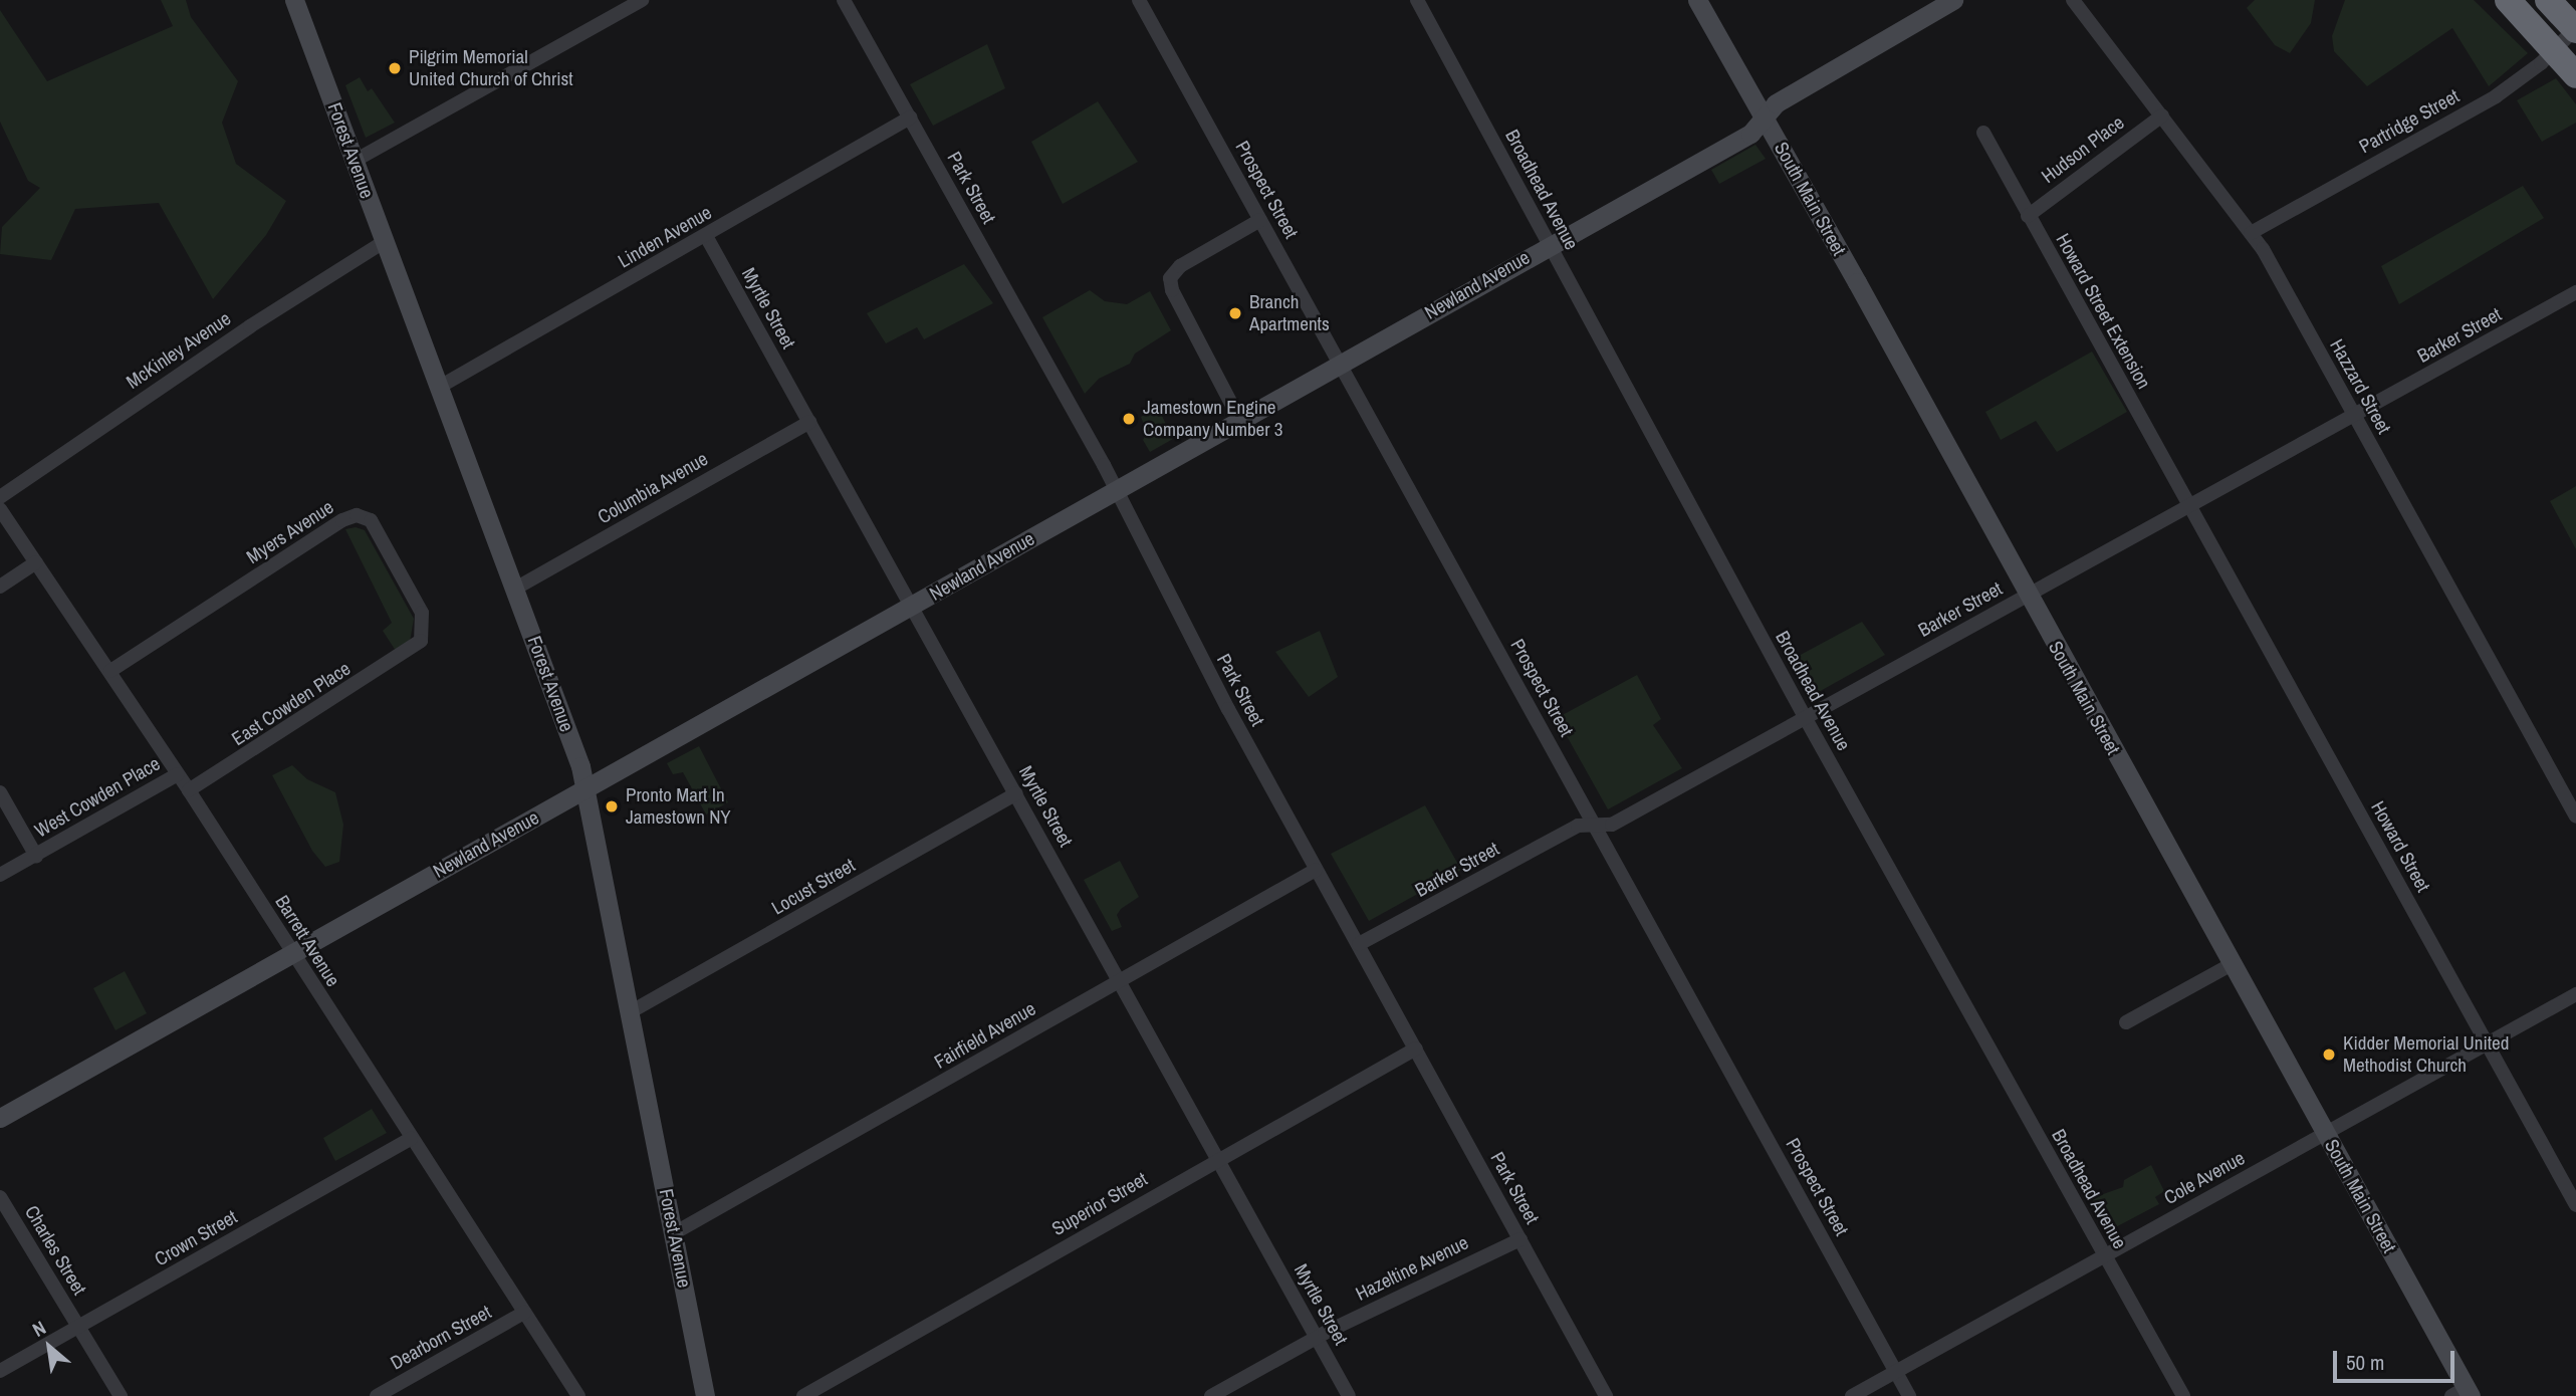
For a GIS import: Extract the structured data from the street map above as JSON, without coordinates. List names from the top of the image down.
{
  "streets": {
    "street": [
      "Partridge Street",
      "Hudson Place",
      "Forest Avenue",
      "Park Street",
      "Prospect Street",
      "Broadhead Avenue",
      "South Main Street",
      "Linden Avenue",
      "Newland Avenue",
      "Myrtle Street",
      "Howard Street Extension",
      "Barker Street",
      "McKinley Avenue",
      "Hazzard Street",
      "Columbia Avenue",
      "Myers Avenue",
      "East Cowden Place",
      "West Cowden Place",
      "Howard Street",
      "Locust Street",
      "Barrett Avenue",
      "Fairfield Avenue",
      "Cole Avenue",
      "Superior Street",
      "Crown Street",
      "Charles Street",
      "Hazeltine Avenue",
      "Dearborn Street"
    ]
  },
  "crossings": [
    ["Partridge Street", "Hazzard Street"],
    ["Hudson Place", "Howard Street Extension"],
    ["Hudson Place", "Hazzard Street"],
    ["Forest Avenue", "Linden Avenue"],
    ["Forest Avenue", "Newland Avenue"],
    ["Forest Avenue", "McKinley Avenue"],
    ["Forest Avenue", "Columbia Avenue"],
    ["Forest Avenue", "Locust Street"],
    ["Forest Avenue", "Fairfield Avenue"],
    ["Park Street", "Linden Avenue"],
    ["Park Street", "Newland Avenue"],
    ["Park Street", "Barker Street"],
    ["Park Street", "Fairfield Avenue"],
    ["Park Street", "Superior Street"],
    ["Park Street", "Hazeltine Avenue"],
    ["Prospect Street", "Newland Avenue"],
    ["Prospect Street", "Barker Street"],
    ["Prospect Street", "Cole Avenue"],
    ["Broadhead Avenue", "Newland Avenue"],
    ["Broadhead Avenue", "Barker Street"],
    ["Broadhead Avenue", "Cole Avenue"],
    ["South Main Street", "Newland Avenue"],
    ["South Main Street", "Barker Street"],
    ["South Main Street", "Cole Avenue"],
    ["Linden Avenue", "Myrtle Street"],
    ["Newland Avenue", "Myrtle Street"],
    ["Newland Avenue", "Barrett Avenue"],
    ["Myrtle Street", "Columbia Avenue"],
    ["Myrtle Street", "Locust Street"],
    ["Myrtle Street", "Fairfield Avenue"],
    ["Myrtle Street", "Superior Street"],
    ["Myrtle Street", "Hazeltine Avenue"],
    ["Howard Street Extension", "Barker Street"],
    ["Howard Street Extension", "Howard Street"],
    ["Barker Street", "Hazzard Street"],
    ["Barker Street", "Howard Street"],
    ["Myers Avenue", "East Cowden Place"],
    ["Myers Avenue", "Barrett Avenue"],
    ["East Cowden Place", "Barrett Avenue"],
    ["West Cowden Place", "Barrett Avenue"],
    ["Howard Street", "Cole Avenue"],
    ["Barrett Avenue", "Crown Street"],
    ["Barrett Avenue", "Dearborn Street"],
    ["Crown Street", "Charles Street"]
  ],
  "places": [
    "Pilgrim Memorial United Church of Christ",
    "Branch Apartments",
    "Jamestown Engine Company Number 3",
    "Pronto Mart In Jamestown NY",
    "Kidder Memorial United Methodist Church"
  ],
  "scale_bar": "50 m",
  "north": "top left"
}
